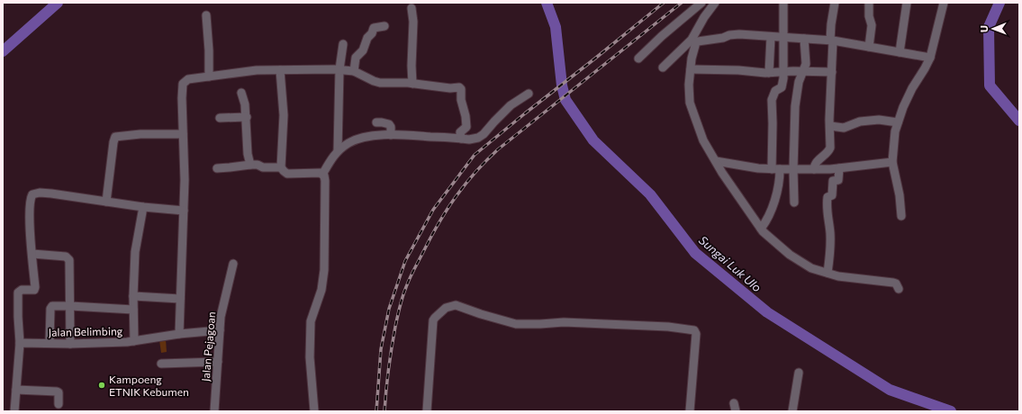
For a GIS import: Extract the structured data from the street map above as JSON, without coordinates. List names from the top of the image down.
{
  "streets": {
    "street": ["Jalan Belimbing", "Jalan Pejagoan"]
  },
  "crossings": [
    ["Jalan Belimbing", "Jalan Pejagoan"]
  ],
  "water": ["Sungai Luk Ulo"],
  "places": ["Kampoeng ETNIK Kebumen"],
  "north": "left"
}
